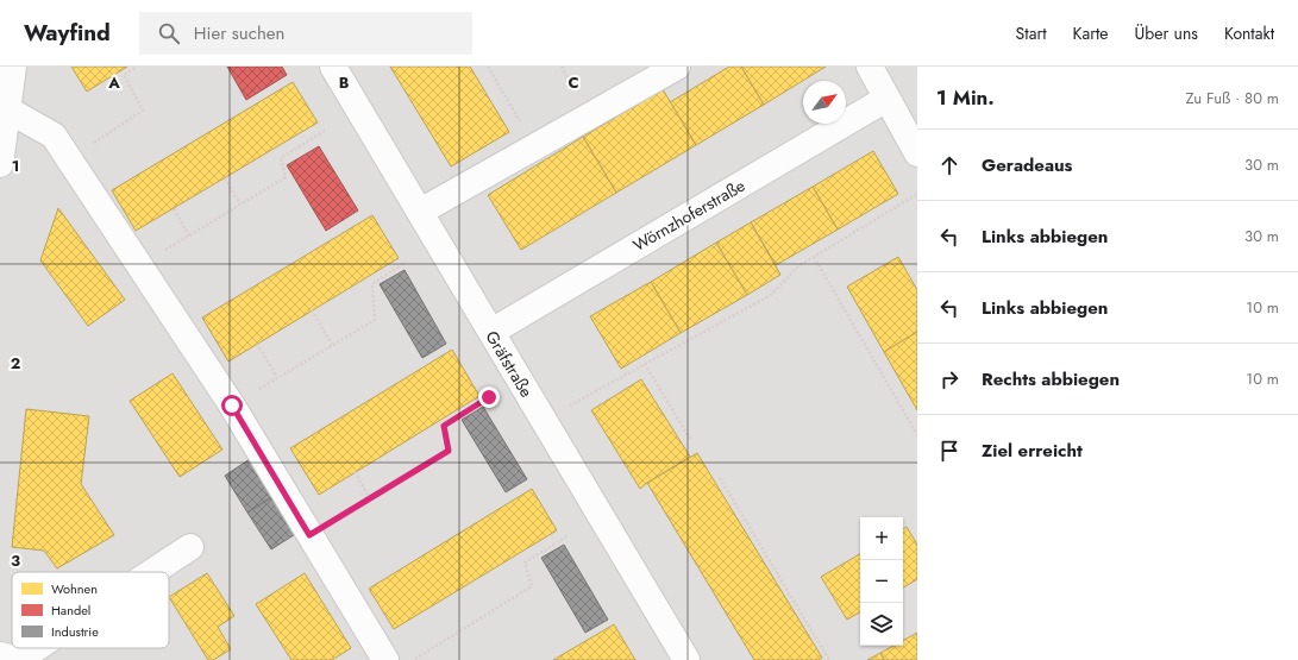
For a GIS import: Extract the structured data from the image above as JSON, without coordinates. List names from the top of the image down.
{
  "streets": {
    "street": ["Wörnzhoferstraße", "Gräfstraße"]
  },
  "crossings": [
    ["Wörnzhoferstraße", "Gräfstraße"]
  ],
  "legend": ["Wohnen", "Handel", "Industrie"],
  "north": "top right",
  "page": {
    "header": "Wayfind",
    "search": "Hier suchen",
    "nav": [
      "Start",
      "Karte",
      "Über uns",
      "Kontakt"
    ],
    "heading": ["1 Min.", "Zu Fuß · 80 m"],
    "list": [
      ["Geradeaus", "30 m"],
      ["Links abbiegen", "30 m"],
      ["Links abbiegen", "10 m"],
      ["Rechts abbiegen", "10 m"],
      "Ziel erreicht"
    ],
    "map_buttons": ["+", "−"]
  },
  "grid": {
    "columns": ["A", "B", "C"],
    "rows": ["1", "2", "3"]
  }
}
